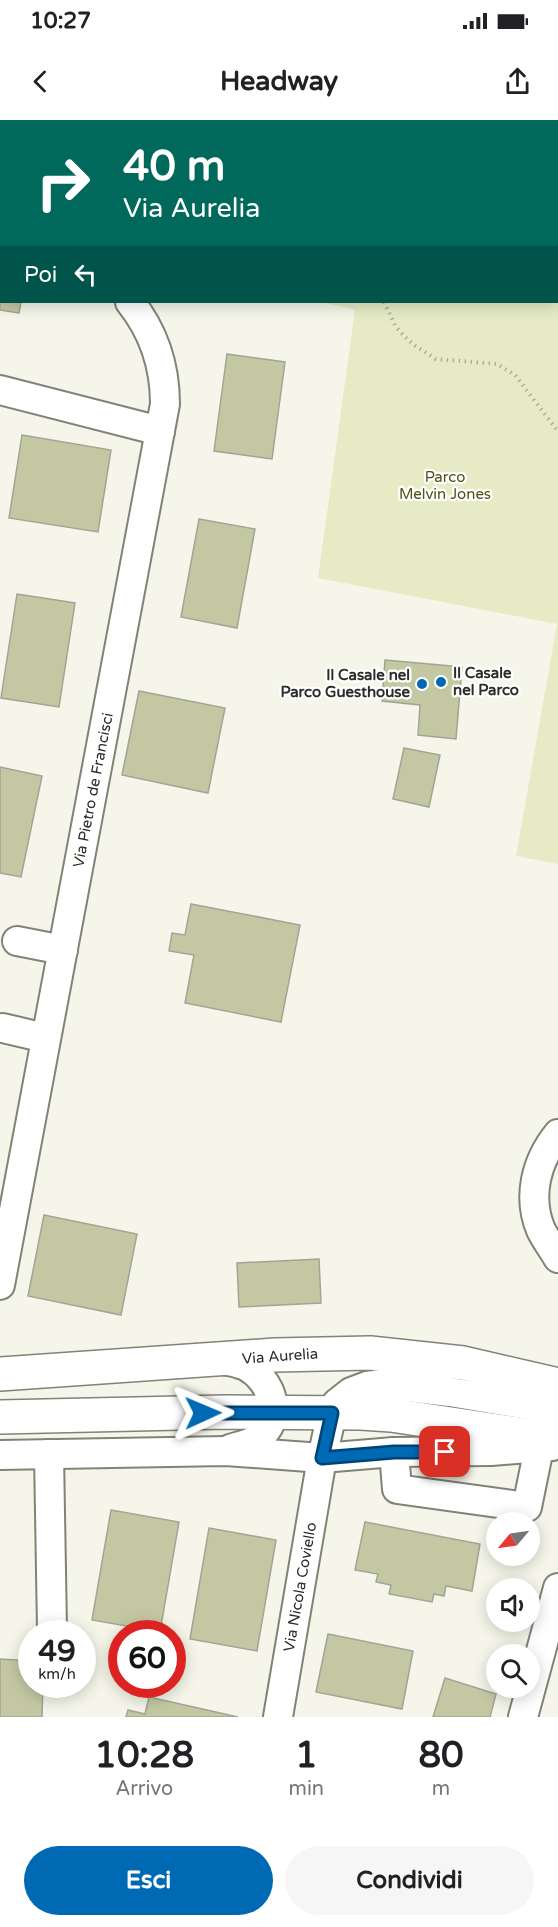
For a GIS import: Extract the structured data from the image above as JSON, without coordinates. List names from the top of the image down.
{
  "streets": {
    "main road": ["Via Aurelia"],
    "street": ["Via Pietro de Francisci", "Via Nicola Coviello"]
  },
  "parks": ["Parco Melvin Jones"],
  "places": ["Il Casale nel Parco", "Il Casale nel Parco Guesthouse"],
  "north": "bottom left",
  "page": {
    "status": "10:27",
    "header": "Headway",
    "turn": ["40 m", "Via Aurelia"],
    "then": "Poi",
    "speed": "49 km/h",
    "limit": "60",
    "eta": [
      "10:28",
      "Arrivo",
      "1",
      "min",
      "80",
      "m"
    ],
    "buttons": ["Esci", "Condividi"]
  }
}
